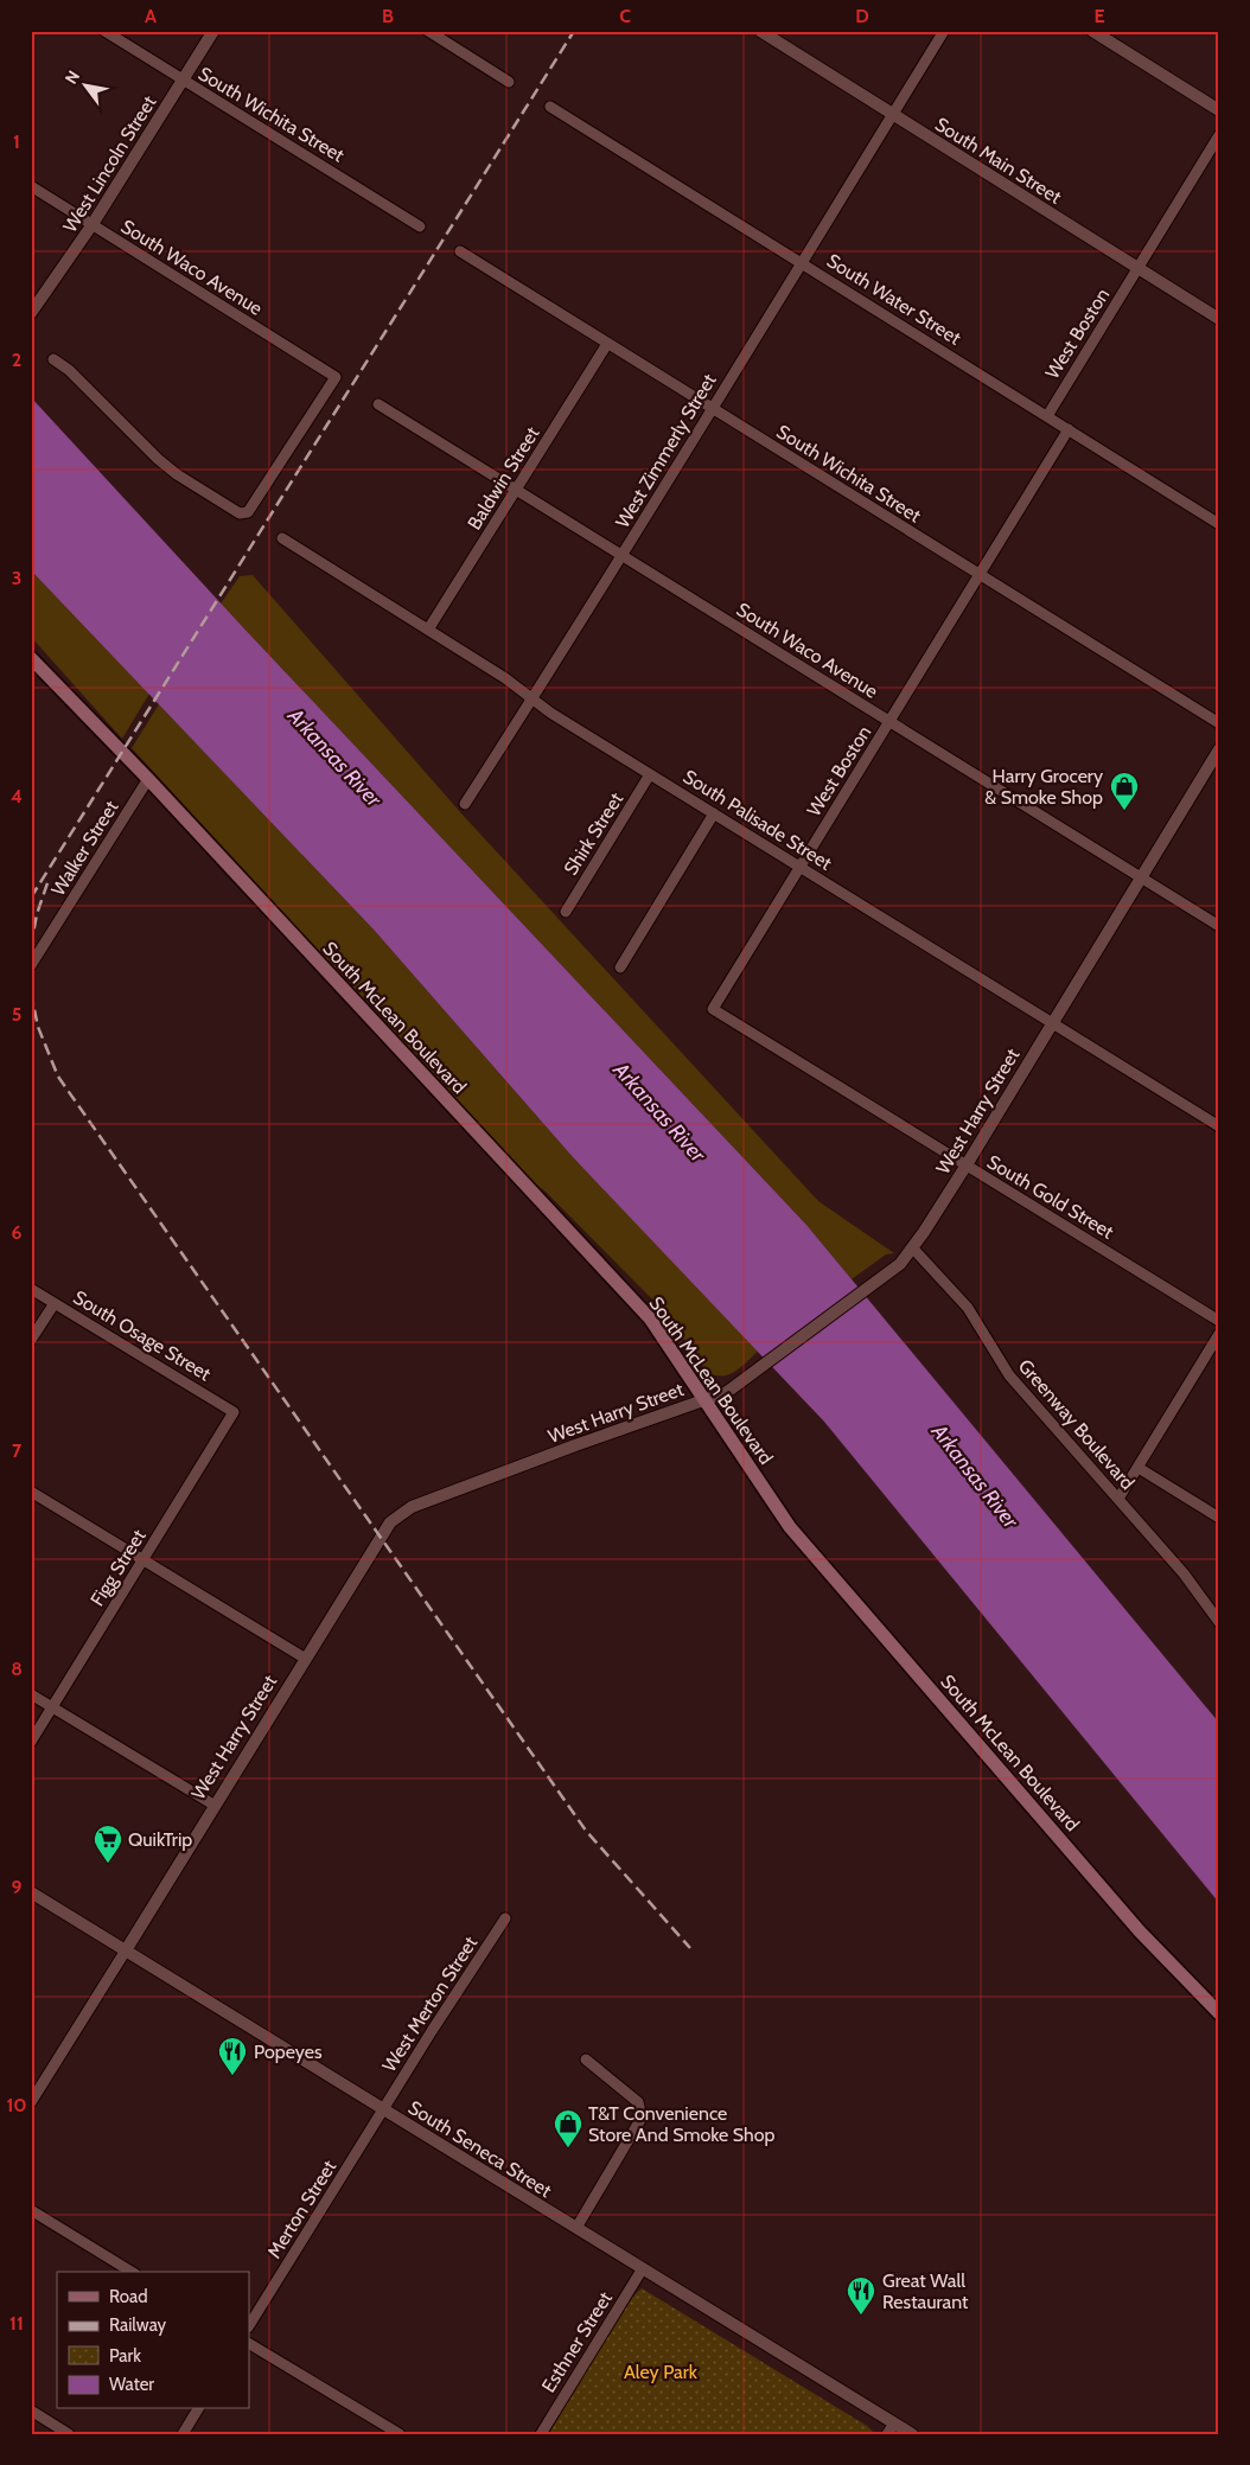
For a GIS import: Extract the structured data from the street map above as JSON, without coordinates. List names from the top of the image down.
{
  "streets": {
    "main road": ["South McLean Boulevard"],
    "street": [
      "South Wichita Street",
      "South Main Street",
      "West Lincoln Street",
      "South Waco Avenue",
      "South Water Street",
      "West Boston",
      "West Zimmerly Street",
      "Baldwin Street",
      "South Palisade Street",
      "Shirk Street",
      "Walker Street",
      "West Harry Street",
      "South Gold Street",
      "South Osage Street",
      "Greenway Boulevard",
      "Figg Street",
      "West Merton Street",
      "South Seneca Street",
      "Merton Street",
      "Esthner Street"
    ]
  },
  "crossings": [
    ["South Wichita Street", "West Lincoln Street"],
    ["South Wichita Street", "West Boston"],
    ["South Wichita Street", "West Zimmerly Street"],
    ["South Wichita Street", "Baldwin Street"],
    ["South Main Street", "West Boston"],
    ["South Main Street", "West Zimmerly Street"],
    ["West Lincoln Street", "South Waco Avenue"],
    ["South Waco Avenue", "West Boston"],
    ["South Waco Avenue", "West Zimmerly Street"],
    ["South Waco Avenue", "Baldwin Street"],
    ["South Waco Avenue", "West Harry Street"],
    ["South Water Street", "West Boston"],
    ["South Water Street", "West Zimmerly Street"],
    ["West Boston", "South Palisade Street"],
    ["West Boston", "South Gold Street"],
    ["West Zimmerly Street", "South Palisade Street"],
    ["Baldwin Street", "South Palisade Street"],
    ["South Palisade Street", "Shirk Street"],
    ["South Palisade Street", "West Harry Street"],
    ["Walker Street", "South McLean Boulevard"],
    ["South McLean Boulevard", "West Harry Street"],
    ["West Harry Street", "South Gold Street"],
    ["West Harry Street", "Greenway Boulevard"],
    ["West Harry Street", "South Seneca Street"],
    ["South Osage Street", "Figg Street"],
    ["West Merton Street", "South Seneca Street"],
    ["West Merton Street", "Merton Street"],
    ["South Seneca Street", "Merton Street"],
    ["South Seneca Street", "Esthner Street"]
  ],
  "water": ["Arkansas River"],
  "parks": ["Aley Park"],
  "places": {
    "shop": ["Harry Grocery & Smoke Shop", "T&T Convenience Store And Smoke Shop"],
    "supermarket": ["QuikTrip"],
    "restaurant": ["Popeyes", "Great Wall Restaurant"]
  },
  "legend": [
    "Road",
    "Railway",
    "Park",
    "Water"
  ],
  "north": "top left",
  "grid": {
    "columns": [
      "A",
      "B",
      "C",
      "D",
      "E"
    ],
    "rows": [
      "1",
      "2",
      "3",
      "4",
      "5",
      "6",
      "7",
      "8",
      "9",
      "10",
      "11"
    ]
  }
}
